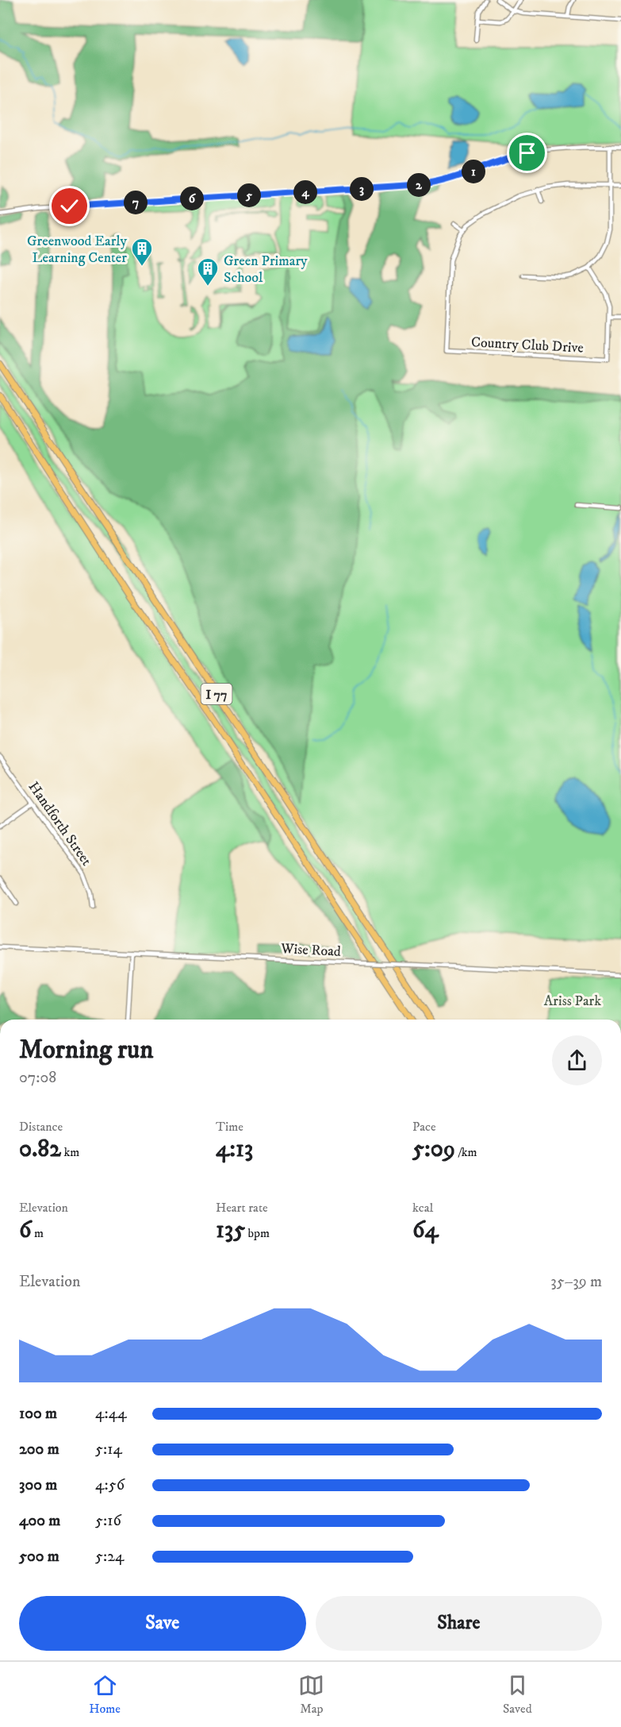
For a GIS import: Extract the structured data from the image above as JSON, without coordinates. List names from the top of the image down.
{
  "streets": {
    "highway": ["I 77"],
    "street": ["Country Club Drive", "Handforth Street", "Wise Road"]
  },
  "parks": ["Ariss Park"],
  "places": {
    "building": ["Greenwood Early Learning Center", "Green Primary School"]
  },
  "page": {
    "pins": [
      "1",
      "2",
      "3",
      "4",
      "5",
      "6",
      "7"
    ],
    "heading": ["Morning run", "07:08"],
    "stats": [
      ["Distance", "0.82 km"],
      ["Time", "4:13"],
      ["Pace", "5:09 /km"],
      ["Elevation", "6 m"],
      ["Heart rate", "135 bpm"],
      ["kcal", "64"]
    ],
    "chart": ["Elevation", "35–39 m"],
    "list": [
      {
        "name": "100 m",
        "note": "4:44"
      },
      {
        "name": "200 m",
        "note": "5:14"
      },
      {
        "name": "300 m",
        "note": "4:56"
      },
      {
        "name": "400 m",
        "note": "5:16"
      },
      {
        "name": "500 m",
        "note": "5:24"
      }
    ],
    "buttons": ["Save", "Share"],
    "tabs": ["Home", "Map", "Saved"]
  }
}
